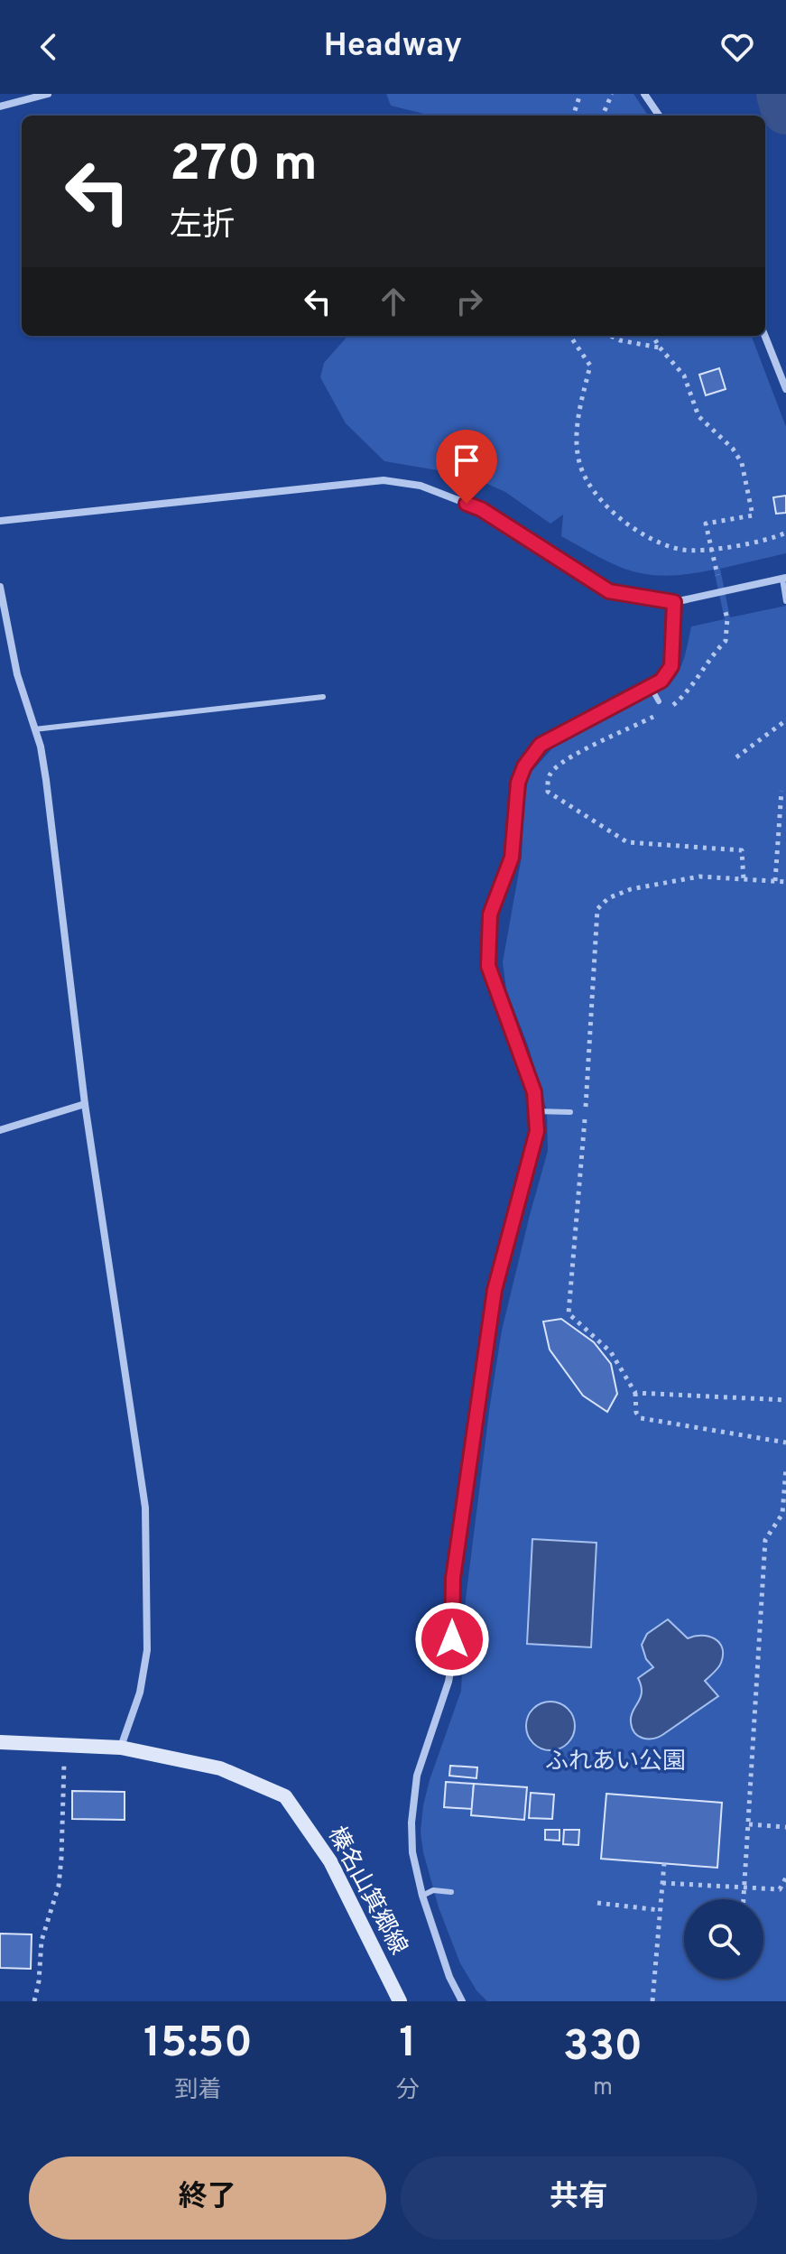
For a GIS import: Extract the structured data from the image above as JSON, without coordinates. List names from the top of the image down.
{
  "streets": {
    "main road": ["榛名山箕郷線"]
  },
  "parks": ["ふれあい公園"],
  "page": {
    "header": "Headway",
    "turn": ["270 m", "左折"],
    "eta": [
      "15:50",
      "到着",
      "1",
      "分",
      "330",
      "m"
    ],
    "buttons": ["終了", "共有"]
  }
}
